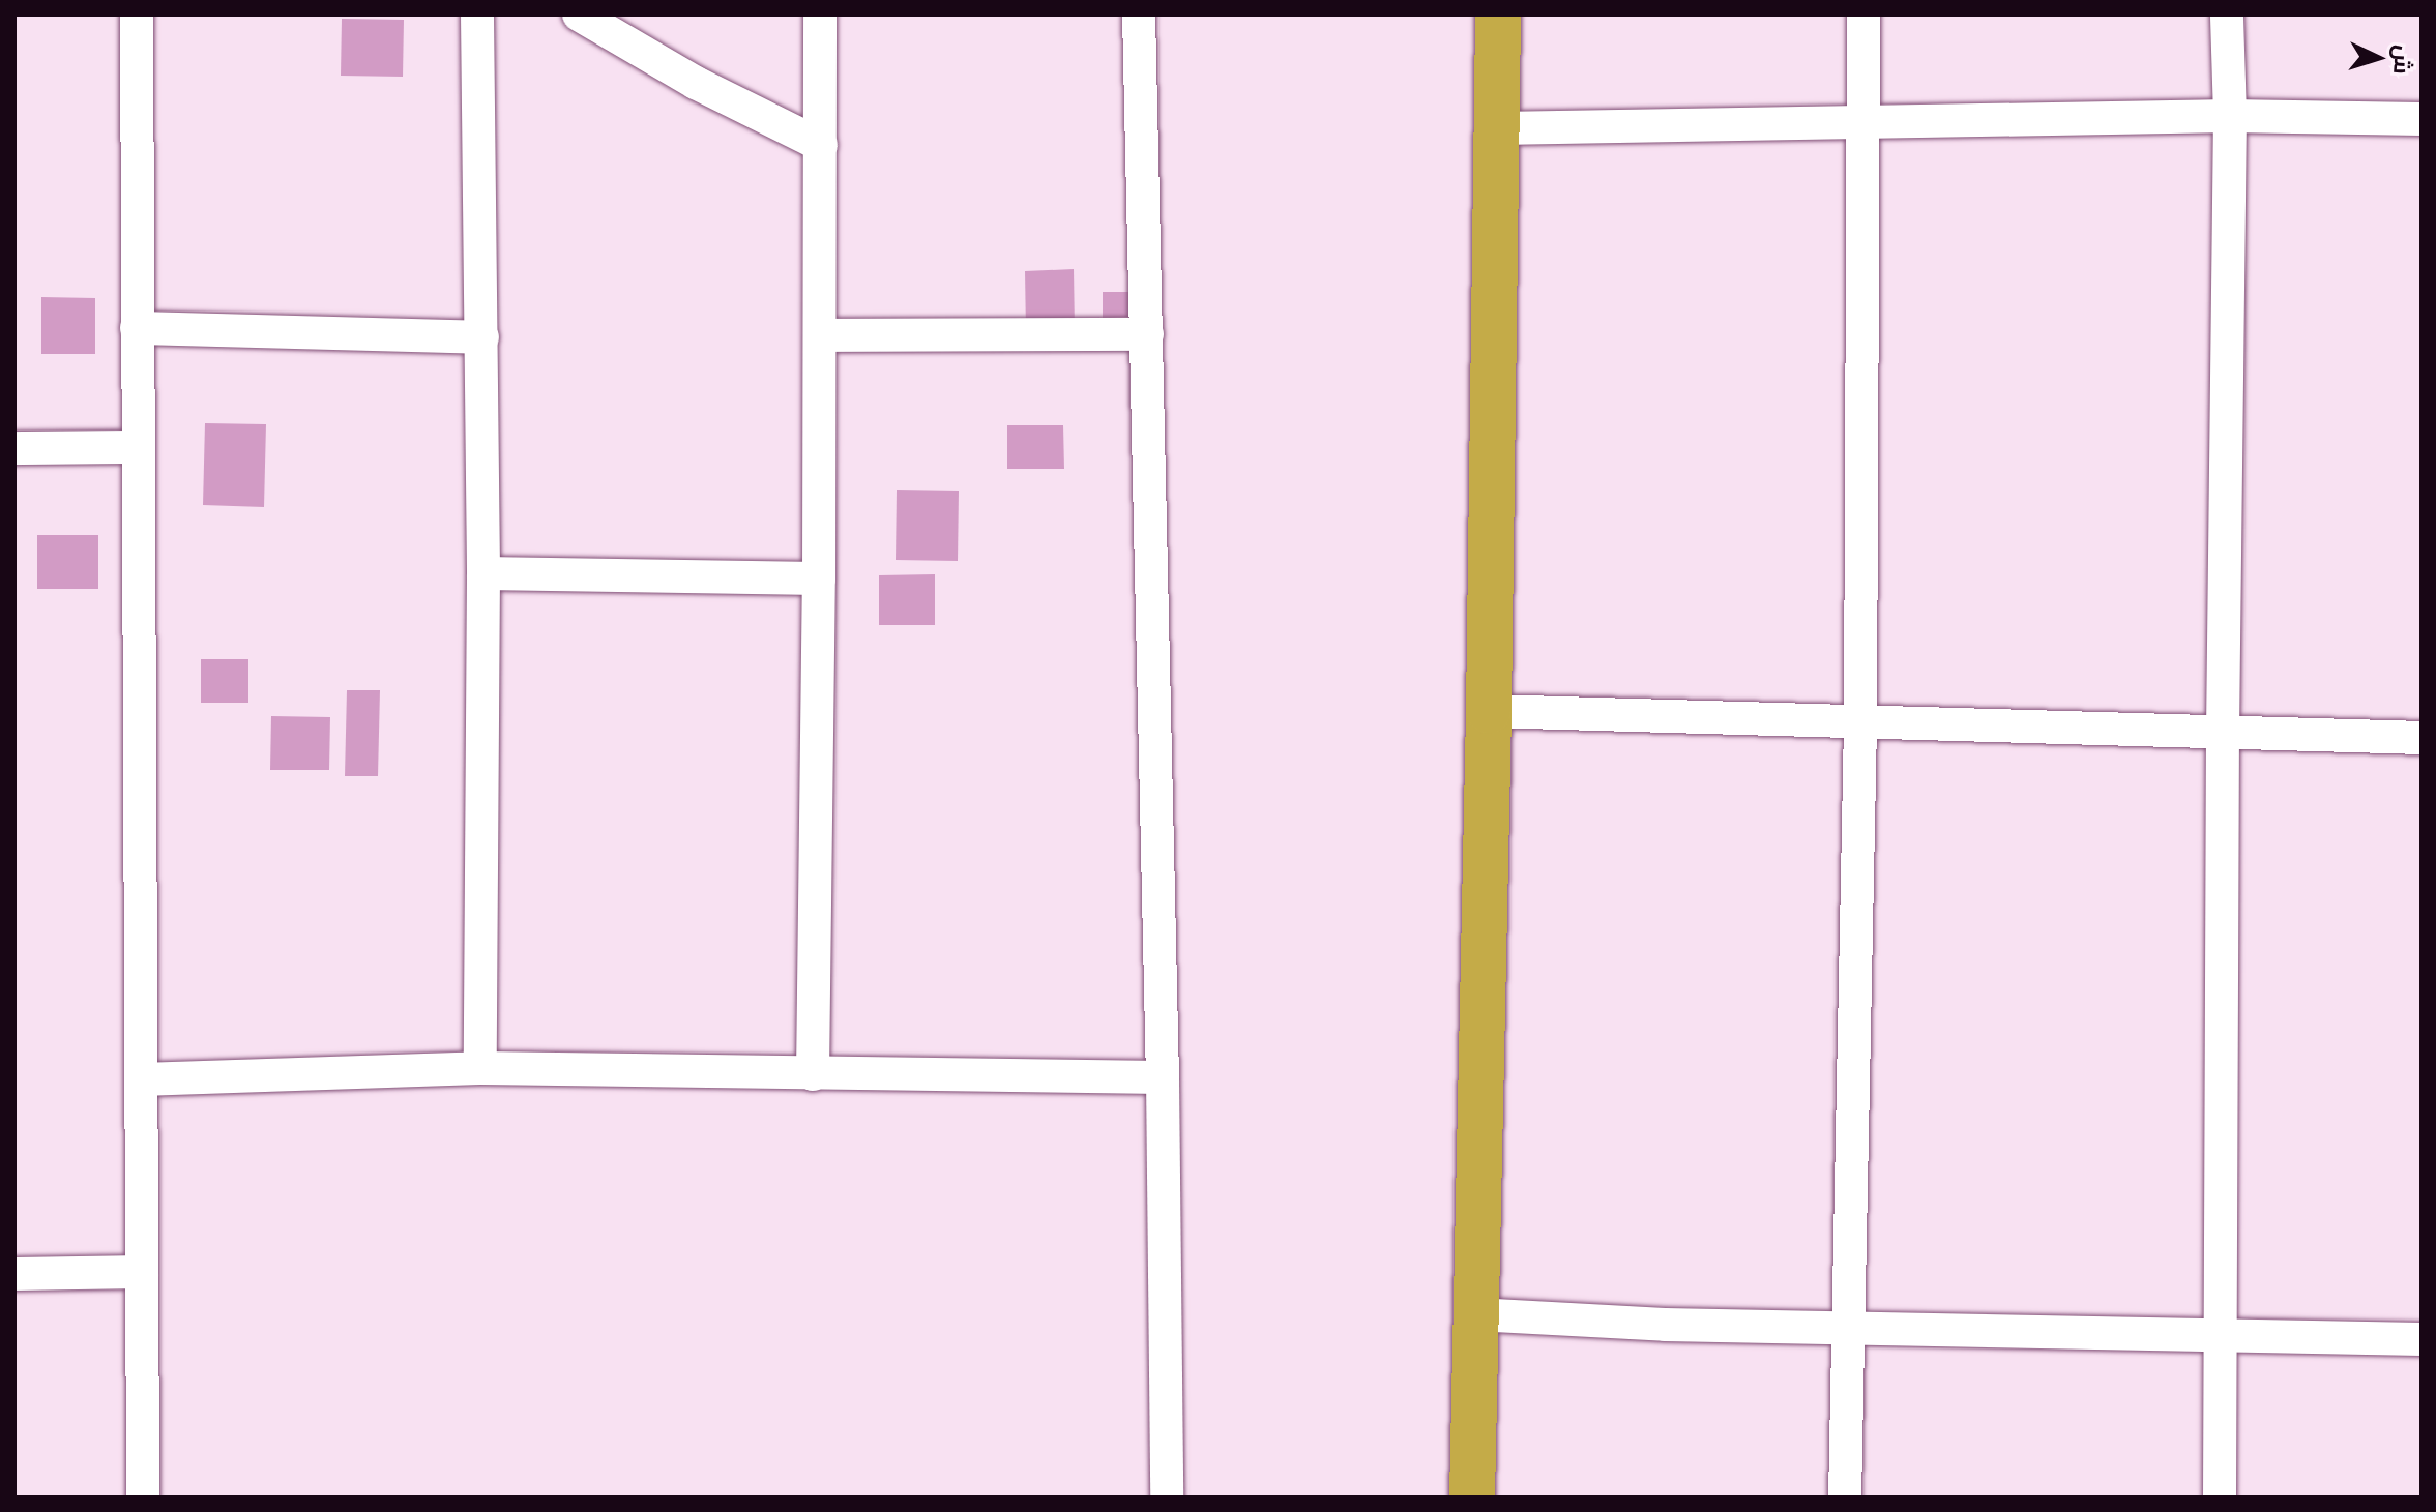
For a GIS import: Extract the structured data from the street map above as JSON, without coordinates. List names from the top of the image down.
{
  "north": "right"
}
